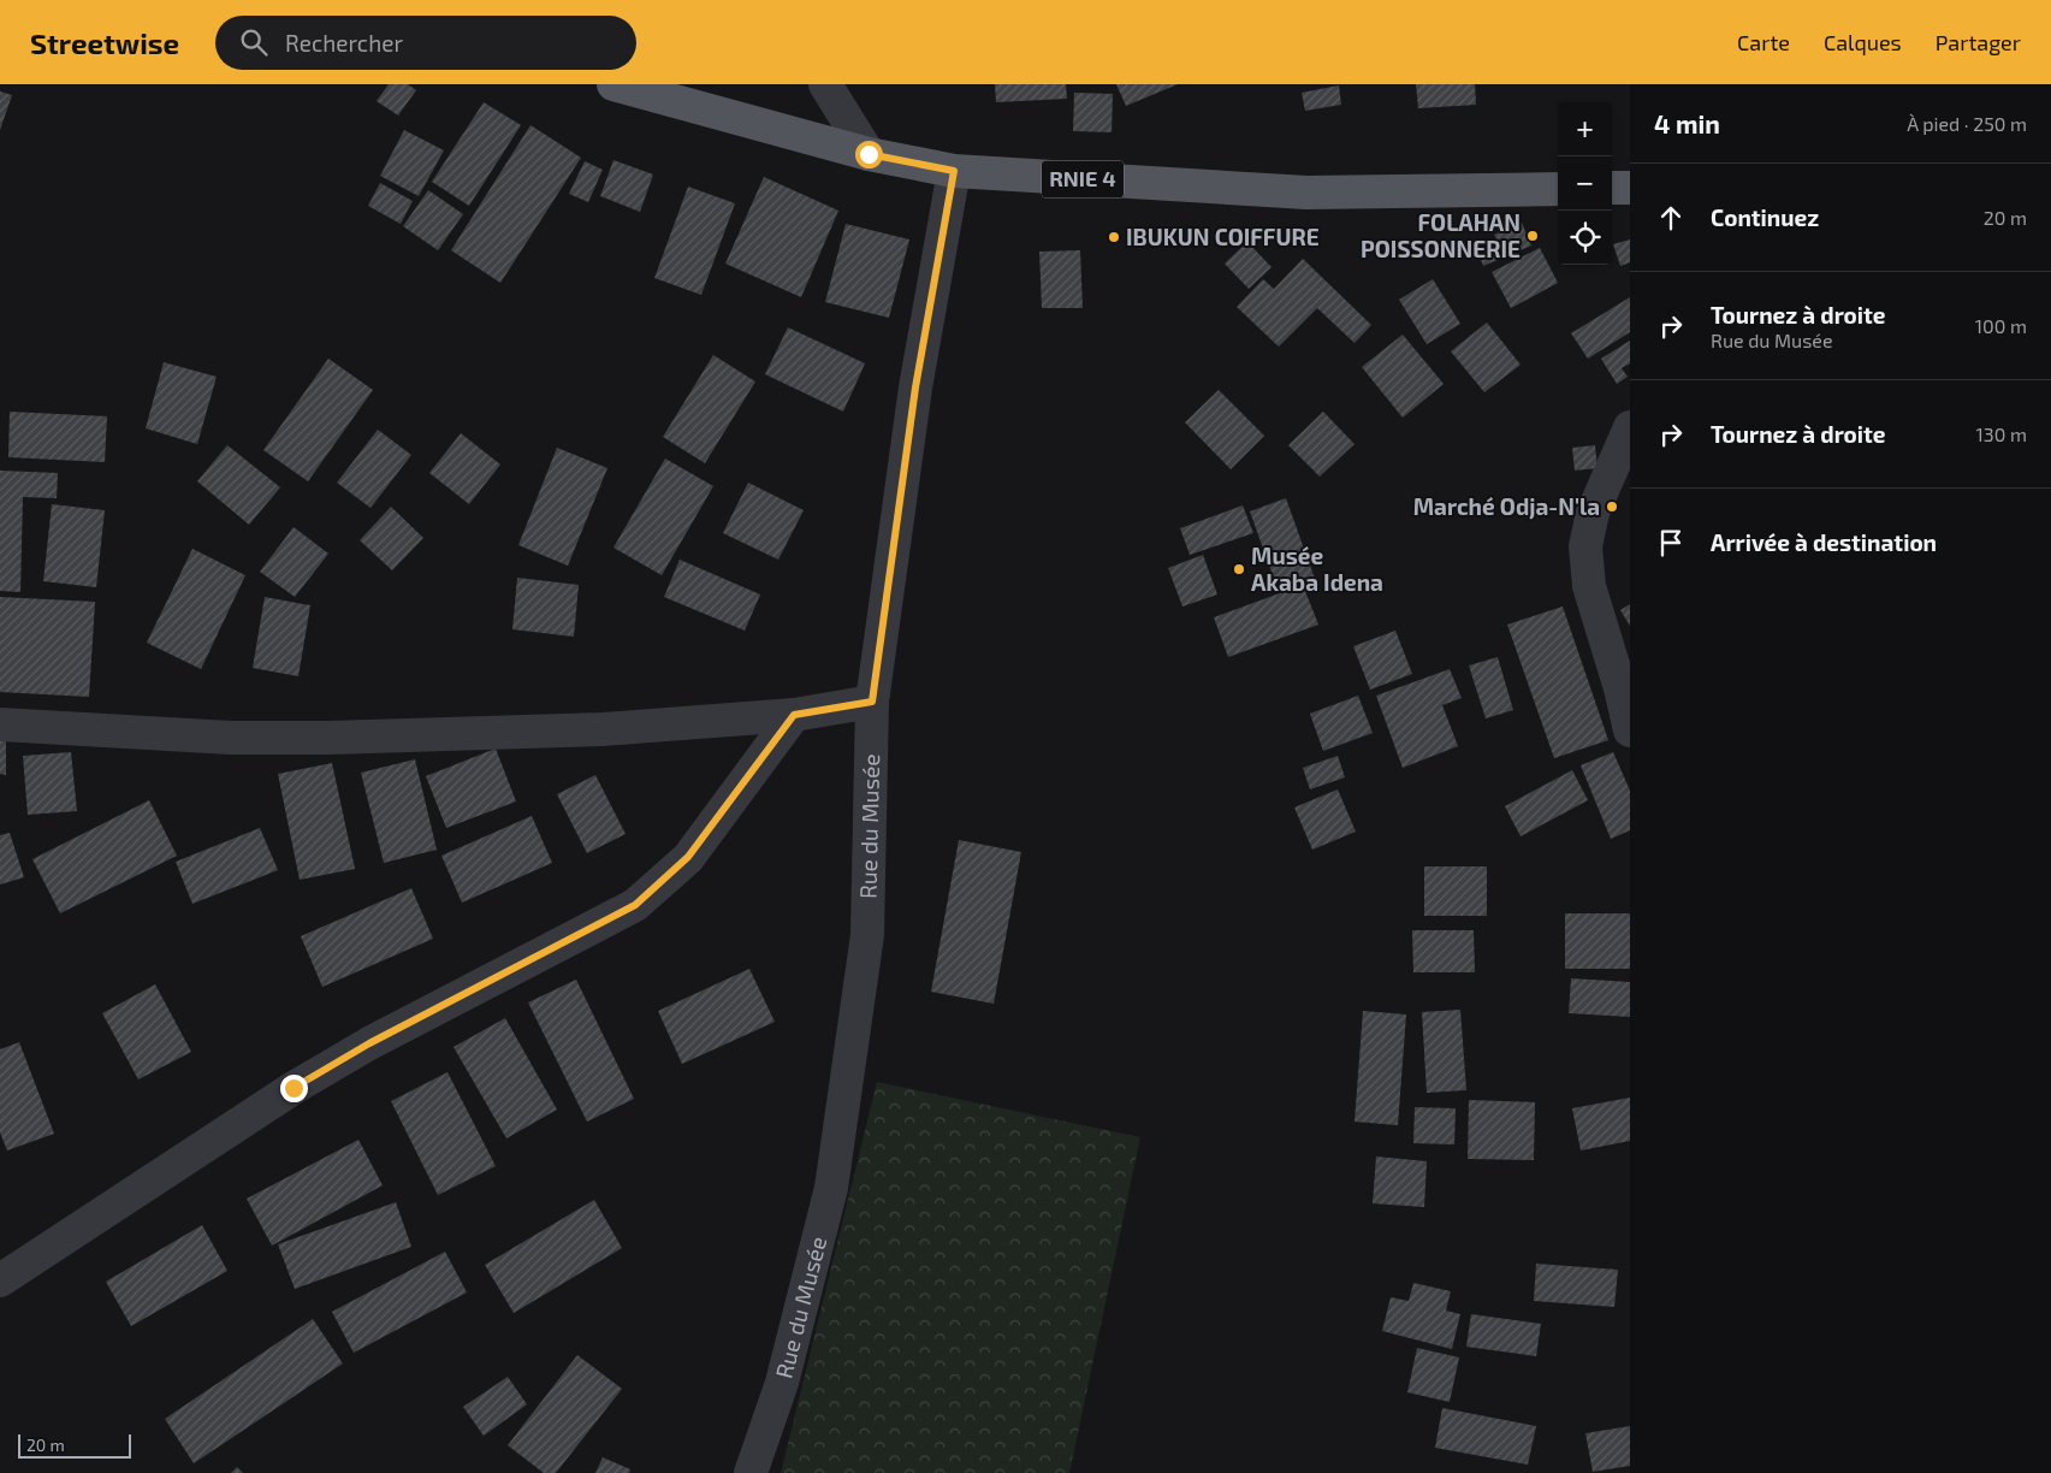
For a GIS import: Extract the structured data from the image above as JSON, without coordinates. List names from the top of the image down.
{
  "streets": {
    "main road": ["RNIE 4"],
    "street": ["Rue du Musée"]
  },
  "crossings": [
    ["RNIE 4", "Rue du Musée"]
  ],
  "places": [
    "FOLAHAN POISSONNERIE",
    "IBUKUN COIFFURE",
    "Marché Odja-N'la",
    "Musée Akaba Idena"
  ],
  "scale_bar": "20 m",
  "page": {
    "header": "Streetwise",
    "search": "Rechercher",
    "nav": ["Carte", "Calques", "Partager"],
    "heading": ["4 min", "À pied · 250 m"],
    "map_buttons": ["+", "−"],
    "list": [
      ["Continuez", "20 m"],
      ["Tournez à droite", "Rue du Musée", "100 m"],
      ["Tournez à droite", "130 m"],
      "Arrivée à destination"
    ],
    "scale": "20 m"
  }
}
